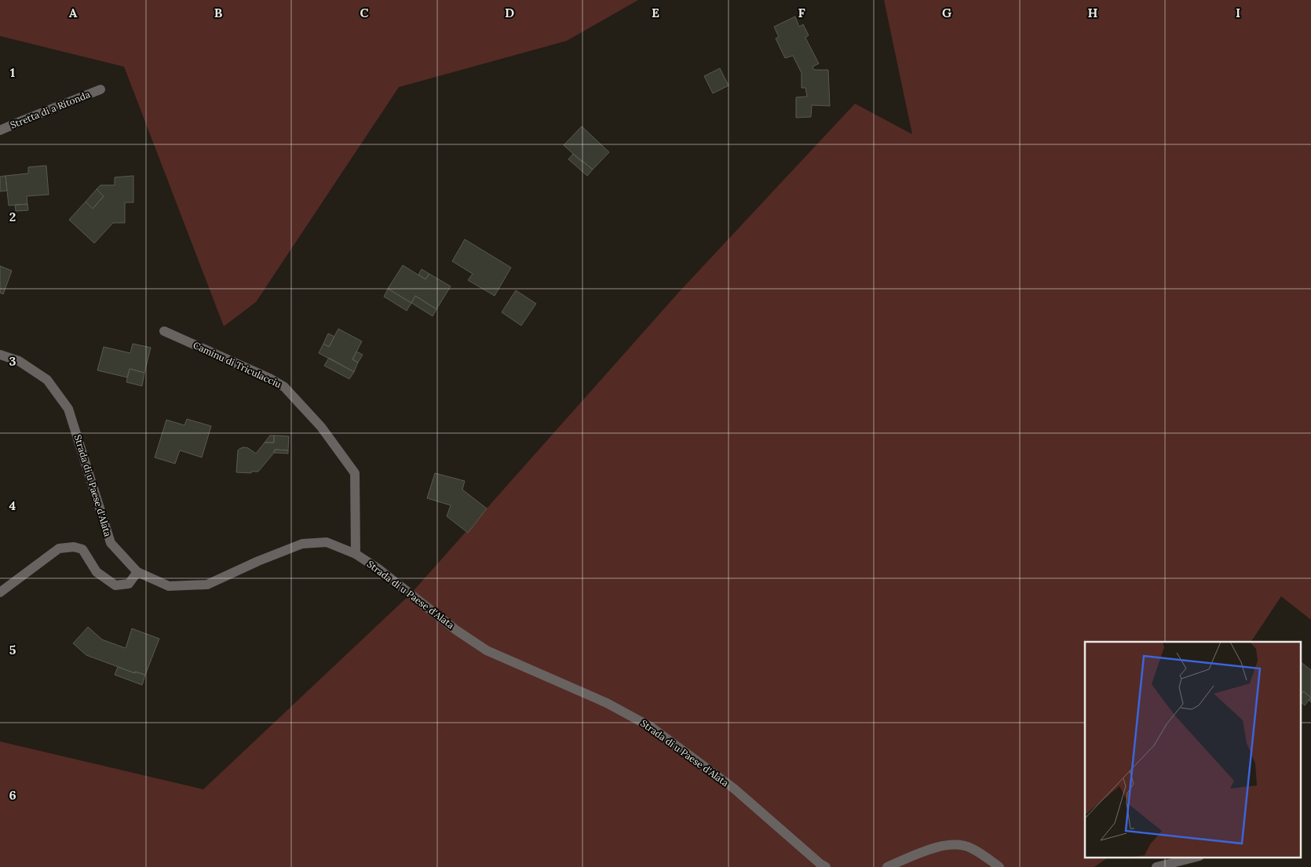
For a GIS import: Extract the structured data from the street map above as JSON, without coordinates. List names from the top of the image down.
{
  "streets": {
    "street": ["Stretta di a Ritonda", "Caminu di Triculacciu", "Strada di u Paese d'Alata"]
  },
  "crossings": [
    ["Caminu di Triculacciu", "Strada di u Paese d'Alata"]
  ],
  "grid": {
    "columns": [
      "A",
      "B",
      "C",
      "D",
      "E",
      "F",
      "G",
      "H",
      "I"
    ],
    "rows": [
      "1",
      "2",
      "3",
      "4",
      "5",
      "6"
    ]
  }
}
